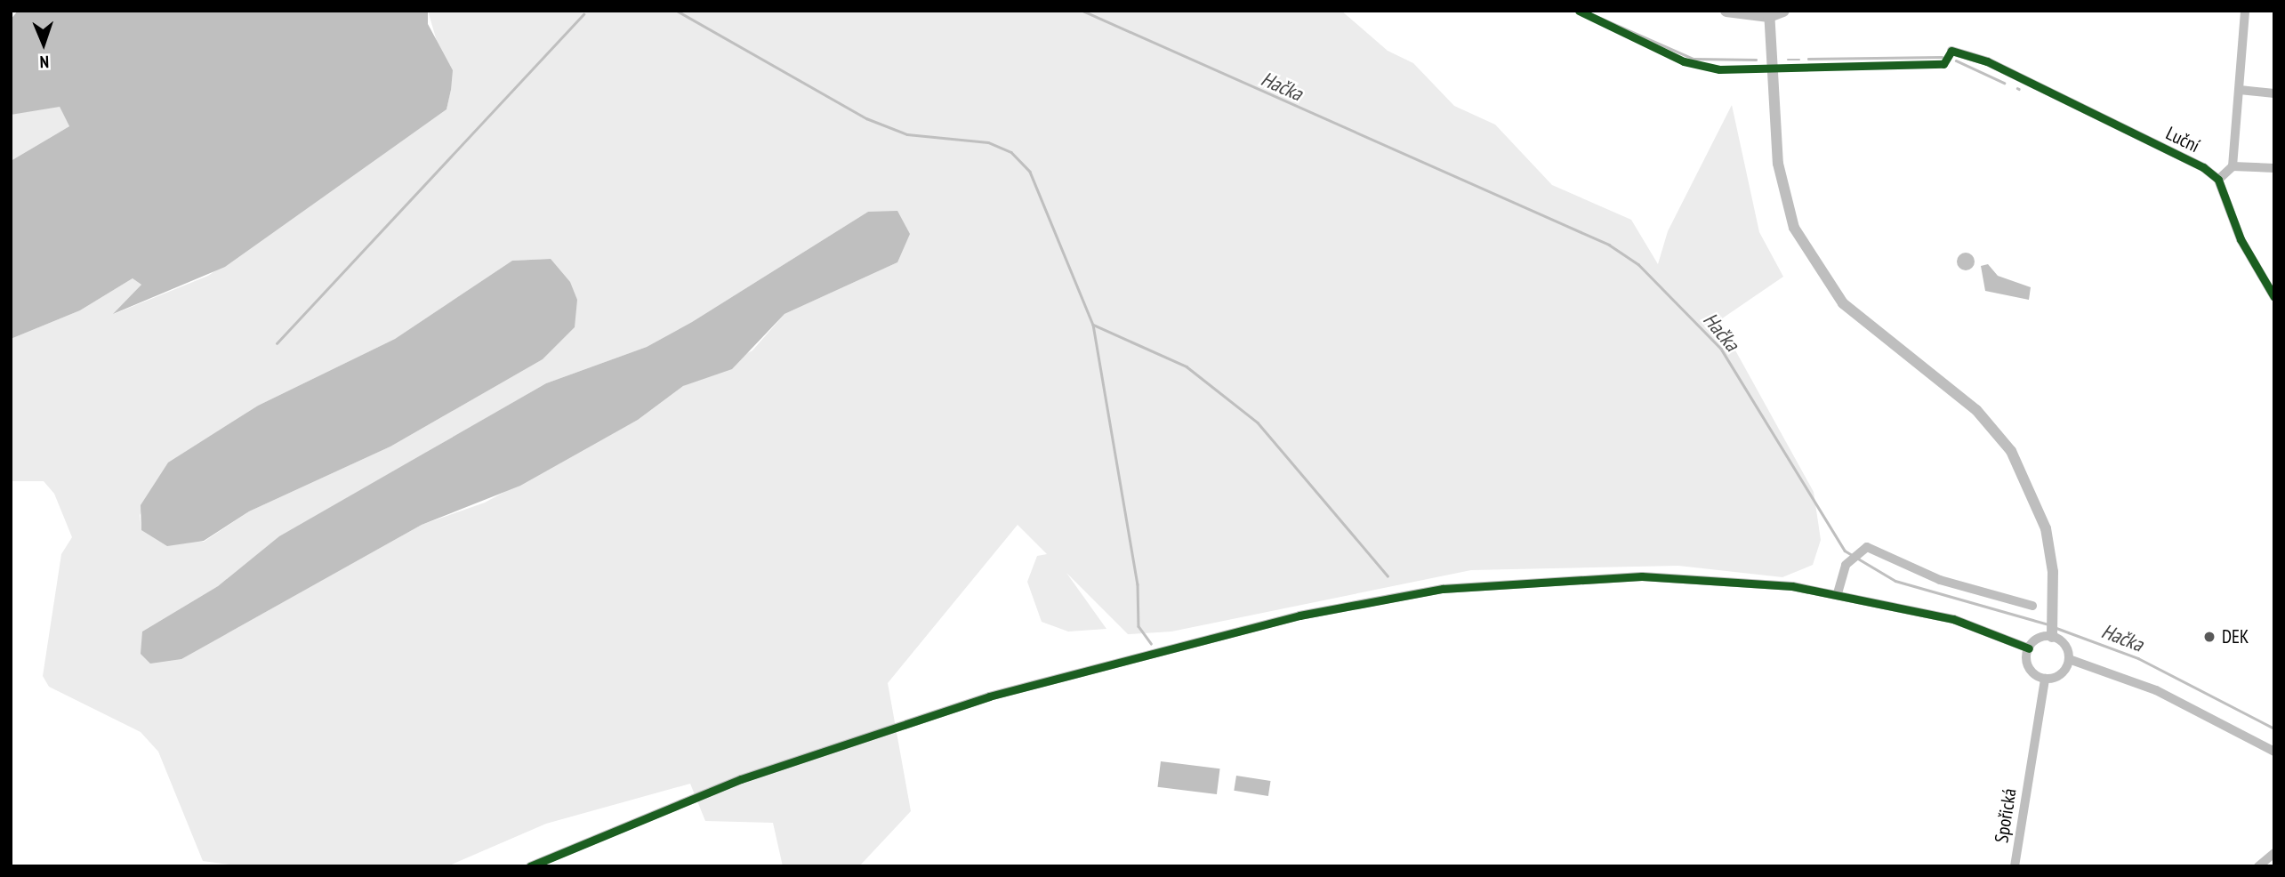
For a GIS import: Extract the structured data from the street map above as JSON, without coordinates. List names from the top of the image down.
{
  "streets": {
    "street": ["Luční", "Spořická"]
  },
  "water": ["Hačka"],
  "places": ["DEK"],
  "north": "bottom"
}
